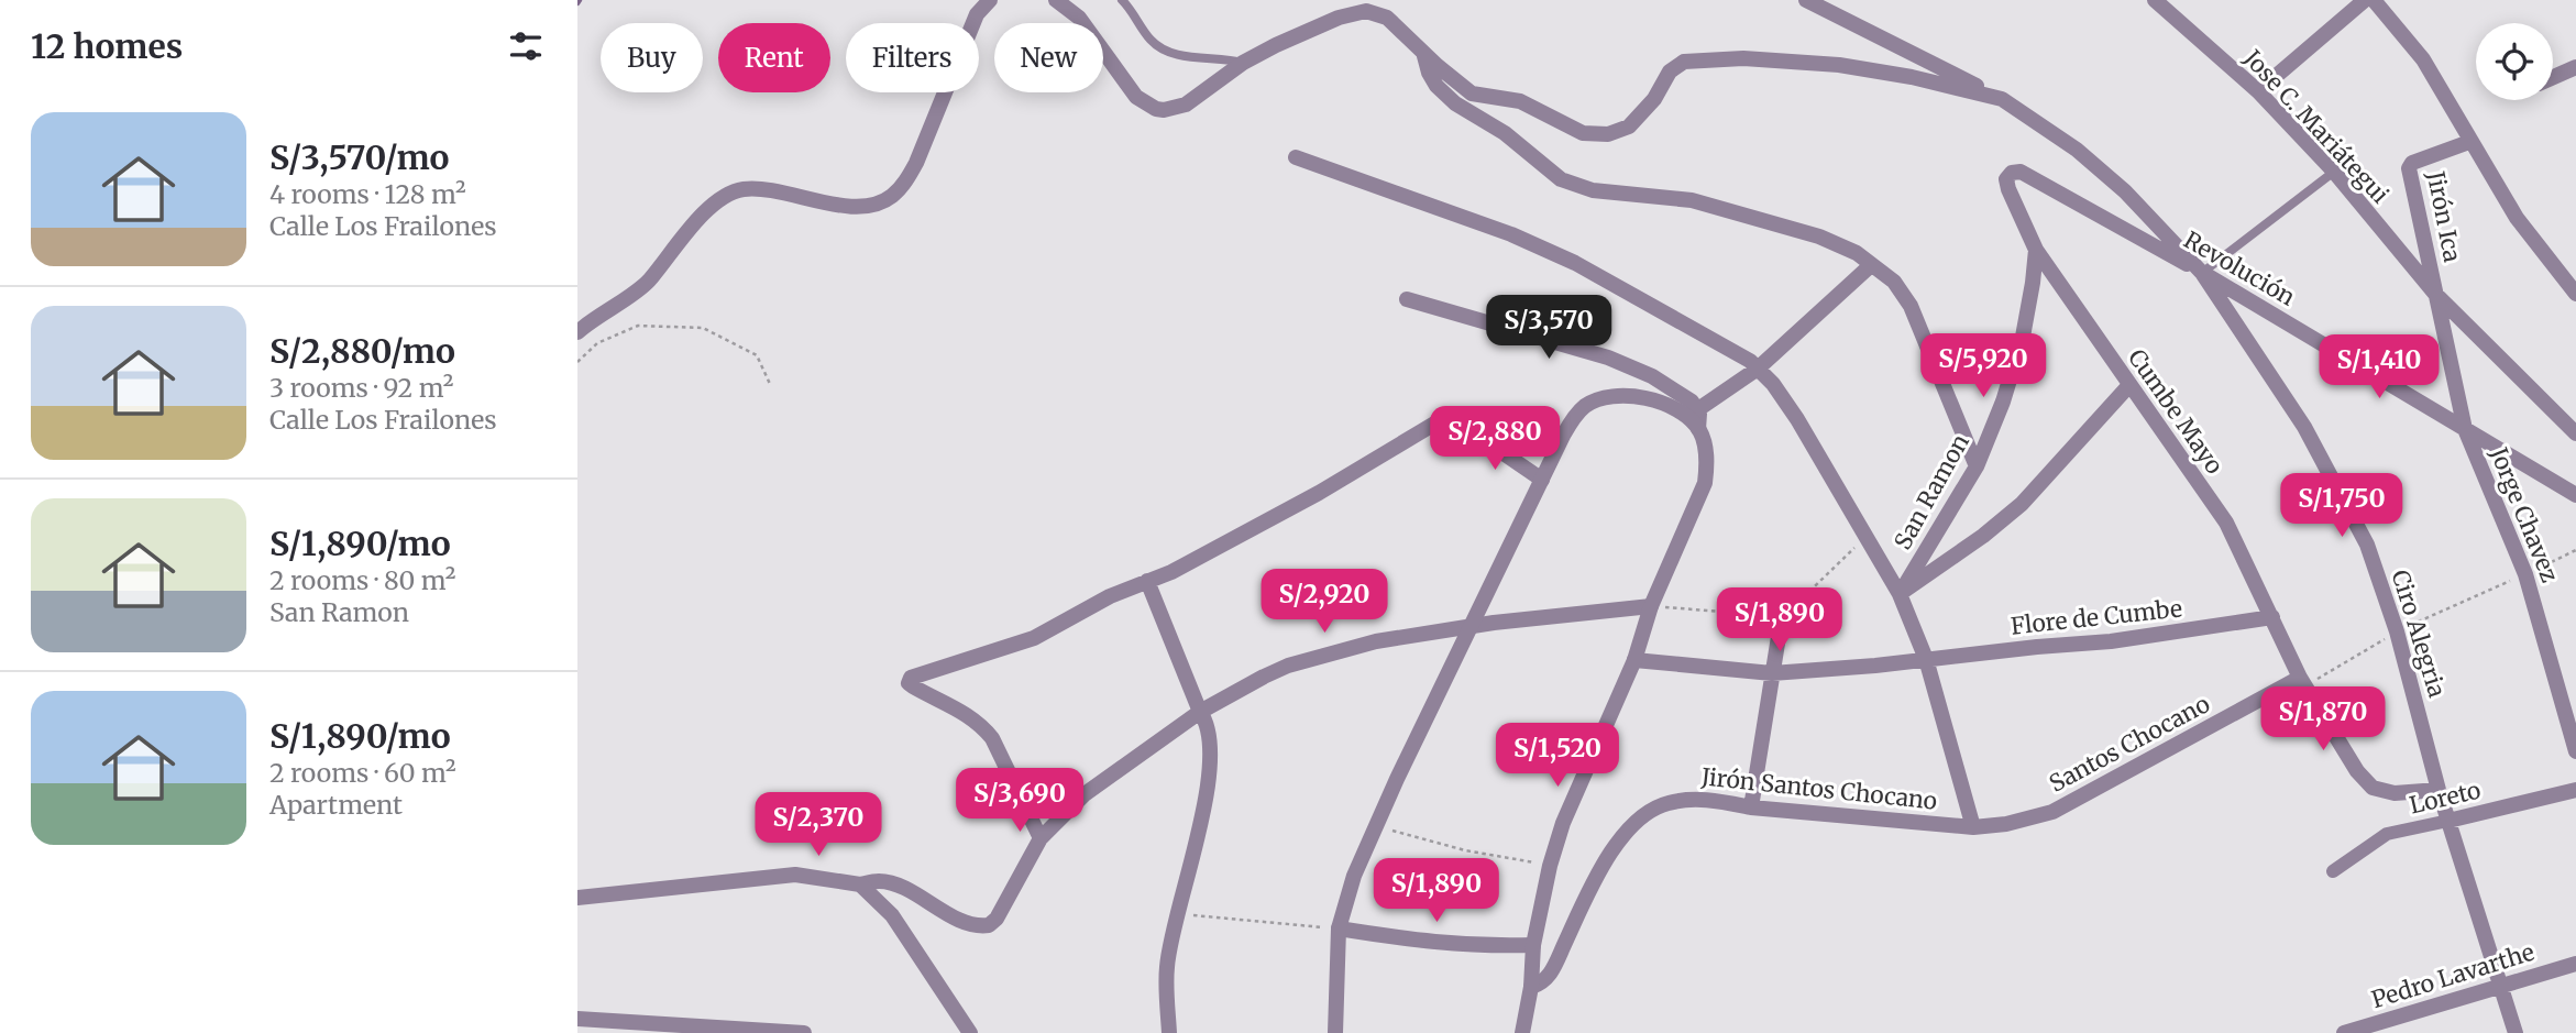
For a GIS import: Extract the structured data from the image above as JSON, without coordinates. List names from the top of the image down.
{
  "streets": {
    "street": [
      "Jose C. Mariátegui",
      "Jirón Ica",
      "Revolución",
      "Cumbe Mayo",
      "San Ramon",
      "Jorge Chavez",
      "Flore de Cumbe",
      "Ciro Alegria",
      "Santos Chocano",
      "Jirón Santos Chocano",
      "Loreto",
      "Pedro Lavarthe"
    ]
  },
  "crossings": [
    ["Jose C. Mariátegui", "Jirón Ica"],
    ["Jose C. Mariátegui", "Jorge Chavez"],
    ["Jirón Ica", "Jorge Chavez"],
    ["Revolución", "Cumbe Mayo"],
    ["Revolución", "San Ramon"],
    ["Revolución", "Jorge Chavez"],
    ["Revolución", "Ciro Alegria"],
    ["Cumbe Mayo", "San Ramon"],
    ["Cumbe Mayo", "Flore de Cumbe"],
    ["Cumbe Mayo", "Ciro Alegria"],
    ["Cumbe Mayo", "Santos Chocano"],
    ["Ciro Alegria", "Loreto"],
    ["Ciro Alegria", "Pedro Lavarthe"],
    ["Santos Chocano", "Jirón Santos Chocano"]
  ],
  "page": {
    "heading": "12 homes",
    "chip": [
      "Buy",
      "Rent",
      "Filters",
      "New"
    ],
    "list": [
      {
        "name": "S/3,570/mo",
        "note": "4 rooms · 128 m² · Calle Los Frailones"
      },
      {
        "name": "S/2,880/mo",
        "note": "3 rooms · 92 m² · Calle Los Frailones"
      },
      {
        "name": "S/1,890/mo",
        "note": "2 rooms · 80 m² · San Ramon"
      },
      {
        "name": "S/1,890/mo",
        "note": "2 rooms · 60 m² · Apartment"
      }
    ],
    "price": [
      "S/3,570",
      "S/5,920",
      "S/1,410",
      "S/2,880",
      "S/1,750",
      "S/2,920",
      "S/1,890",
      "S/1,870",
      "S/1,520",
      "S/3,690",
      "S/2,370",
      "S/1,890"
    ]
  }
}
